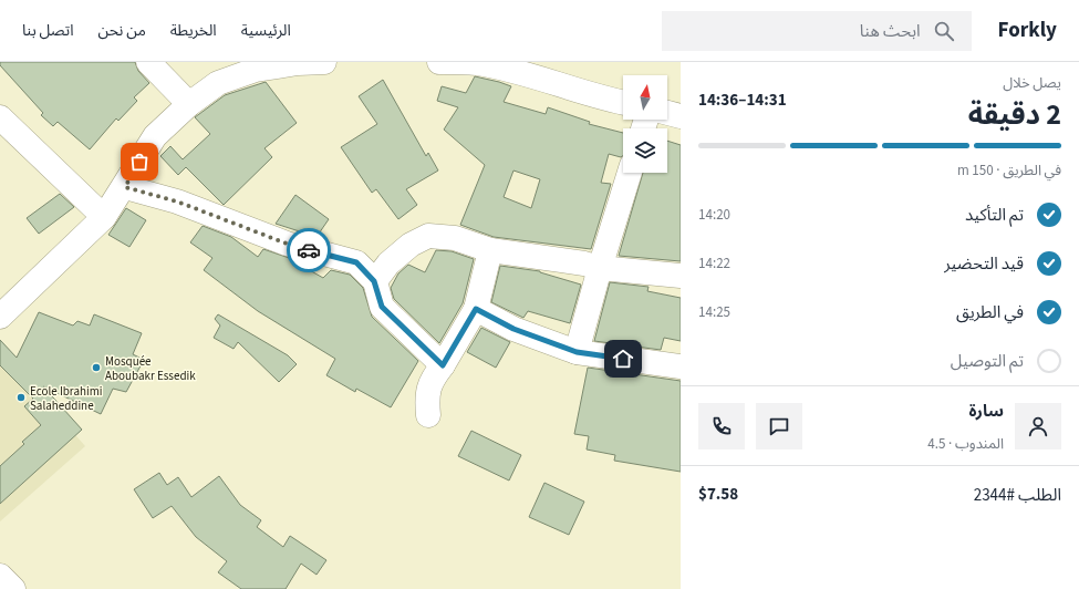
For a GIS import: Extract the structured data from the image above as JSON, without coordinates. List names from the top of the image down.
{
  "places": ["Mosquée Aboubakr Essedik", "Ecole Ibrahimi Salaheddine"],
  "north": "top",
  "page": {
    "header": "Forkly",
    "search": "ابحث هنا",
    "nav": [
      "الرئيسية",
      "الخريطة",
      "من نحن",
      "اتصل بنا"
    ],
    "heading": ["2 دقيقة", "يصل خلال", "14:31–14:36"],
    "panel": [
      "سارة",
      "المندوب · 4.5",
      "الطلب #2344",
      "$7.58"
    ],
    "bar": "في الطريق · 150 m",
    "list": [
      ["تم التأكيد", "14:20"],
      ["قيد التحضير", "14:22"],
      ["في الطريق", "14:25"],
      "تم التوصيل"
    ]
  }
}
